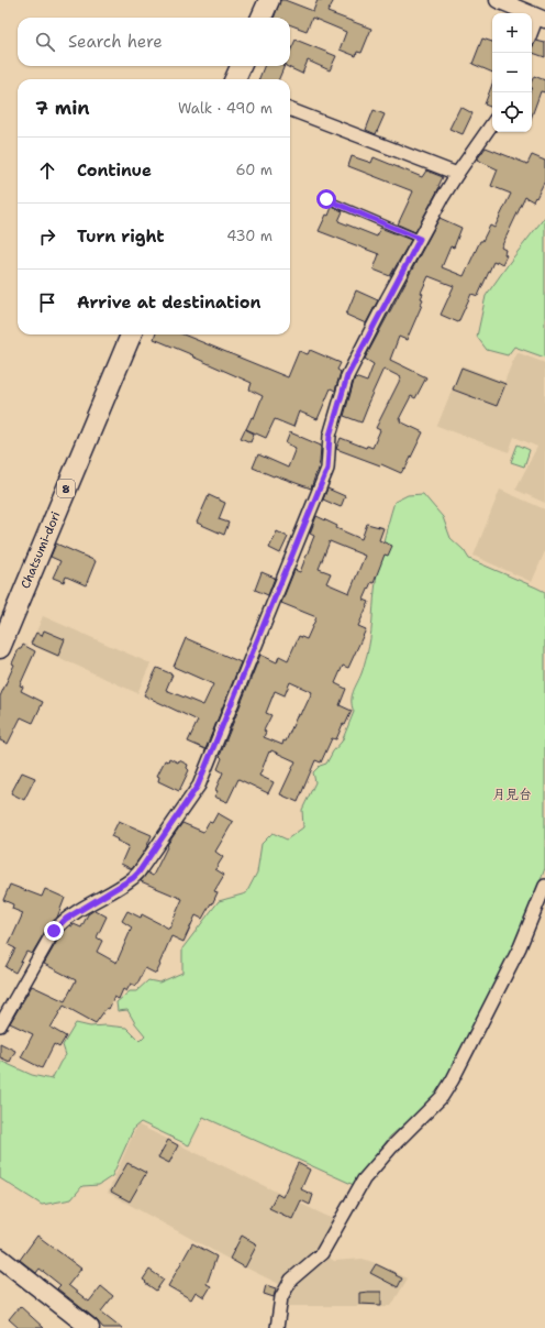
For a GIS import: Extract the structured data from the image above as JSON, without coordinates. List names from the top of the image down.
{
  "streets": {
    "main road": ["8", "Chatsumi-dori"]
  },
  "districts": ["月見台"],
  "page": {
    "map_buttons": ["+", "−"],
    "search": "Search here",
    "heading": ["7 min", "Walk · 490 m"],
    "list": [
      ["Continue", "60 m"],
      ["Turn right", "430 m"],
      "Arrive at destination"
    ]
  }
}
